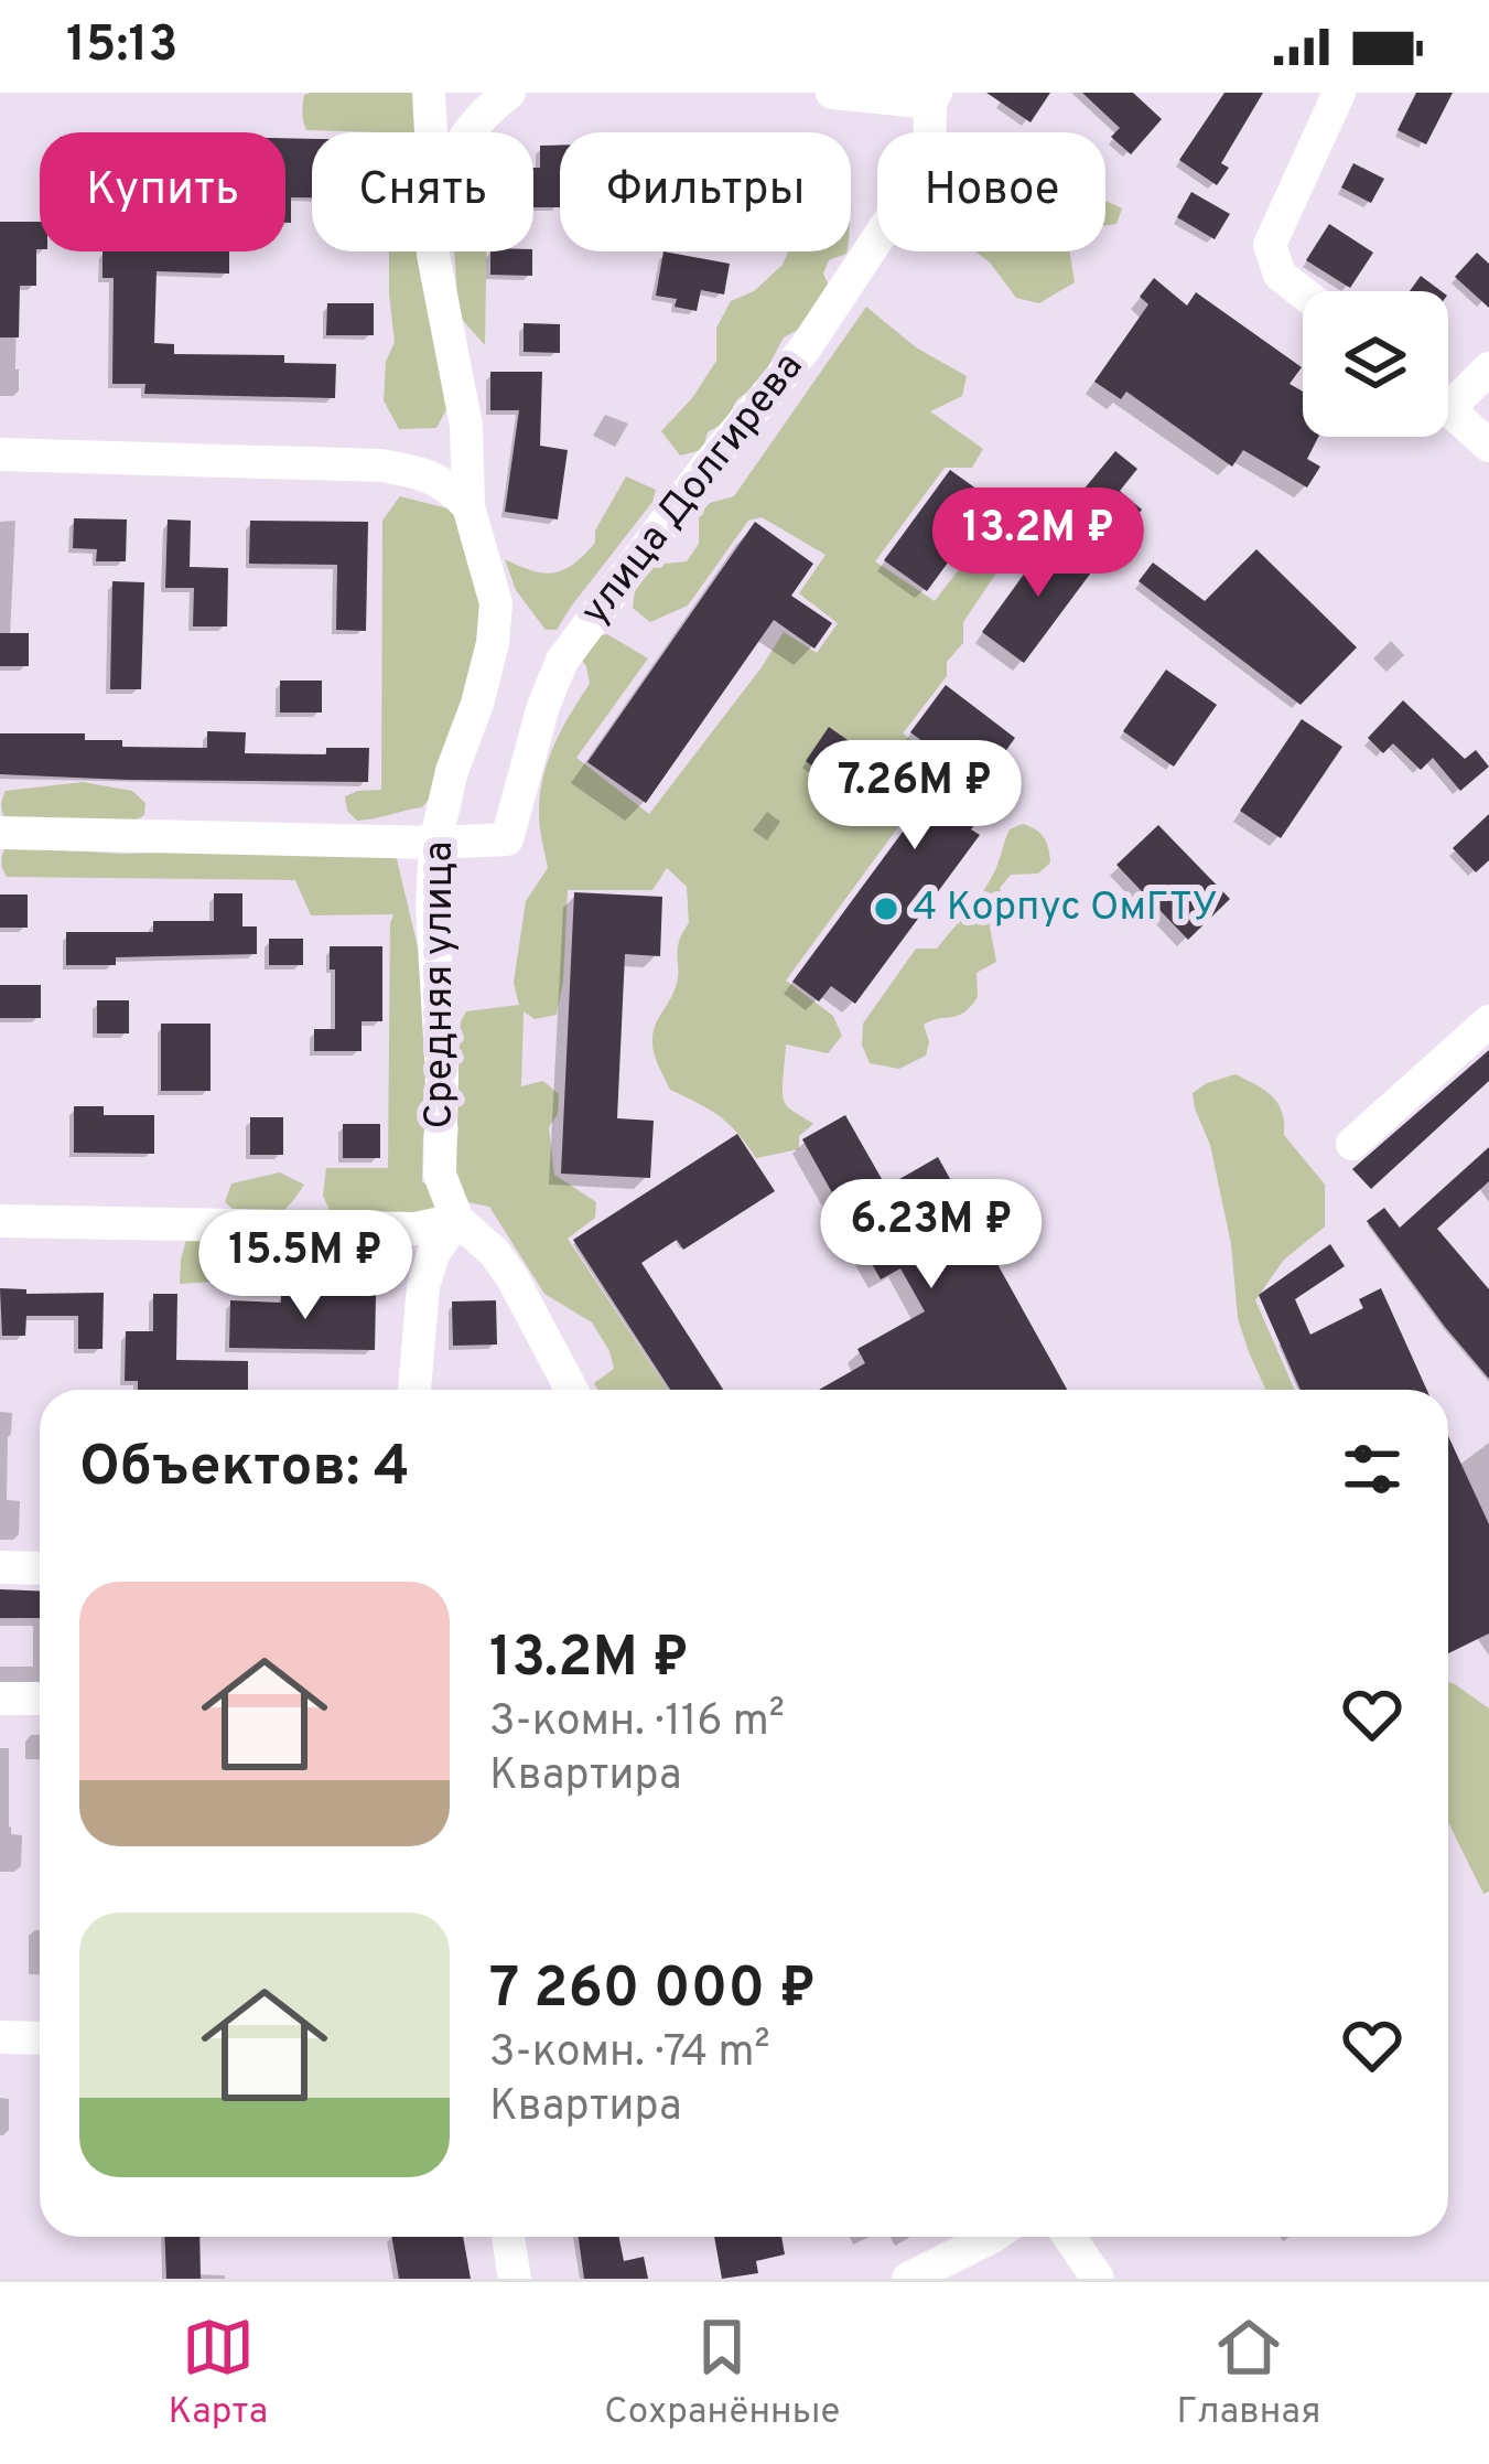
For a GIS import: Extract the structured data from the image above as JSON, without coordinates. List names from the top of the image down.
{
  "streets": {
    "street": ["улица Долгирева", "Средняя улица"]
  },
  "crossings": [
    ["улица Долгирева", "Средняя улица"]
  ],
  "places": ["4 Корпус ОмГТУ"],
  "page": {
    "status": "15:13",
    "chip": [
      "Купить",
      "Снять",
      "Фильтры",
      "Новое"
    ],
    "price": [
      "13.2M ₽",
      "7.26M ₽",
      "6.23M ₽",
      "15.5M ₽"
    ],
    "heading": "Объектов: 4",
    "list": [
      {
        "name": "13.2M ₽",
        "note": "3-комн. · 116 m² · Квартира"
      },
      {
        "name": "7 260 000 ₽",
        "note": "3-комн. · 74 m² · Квартира"
      }
    ],
    "tabs": ["Карта", "Сохранённые", "Главная"]
  }
}
